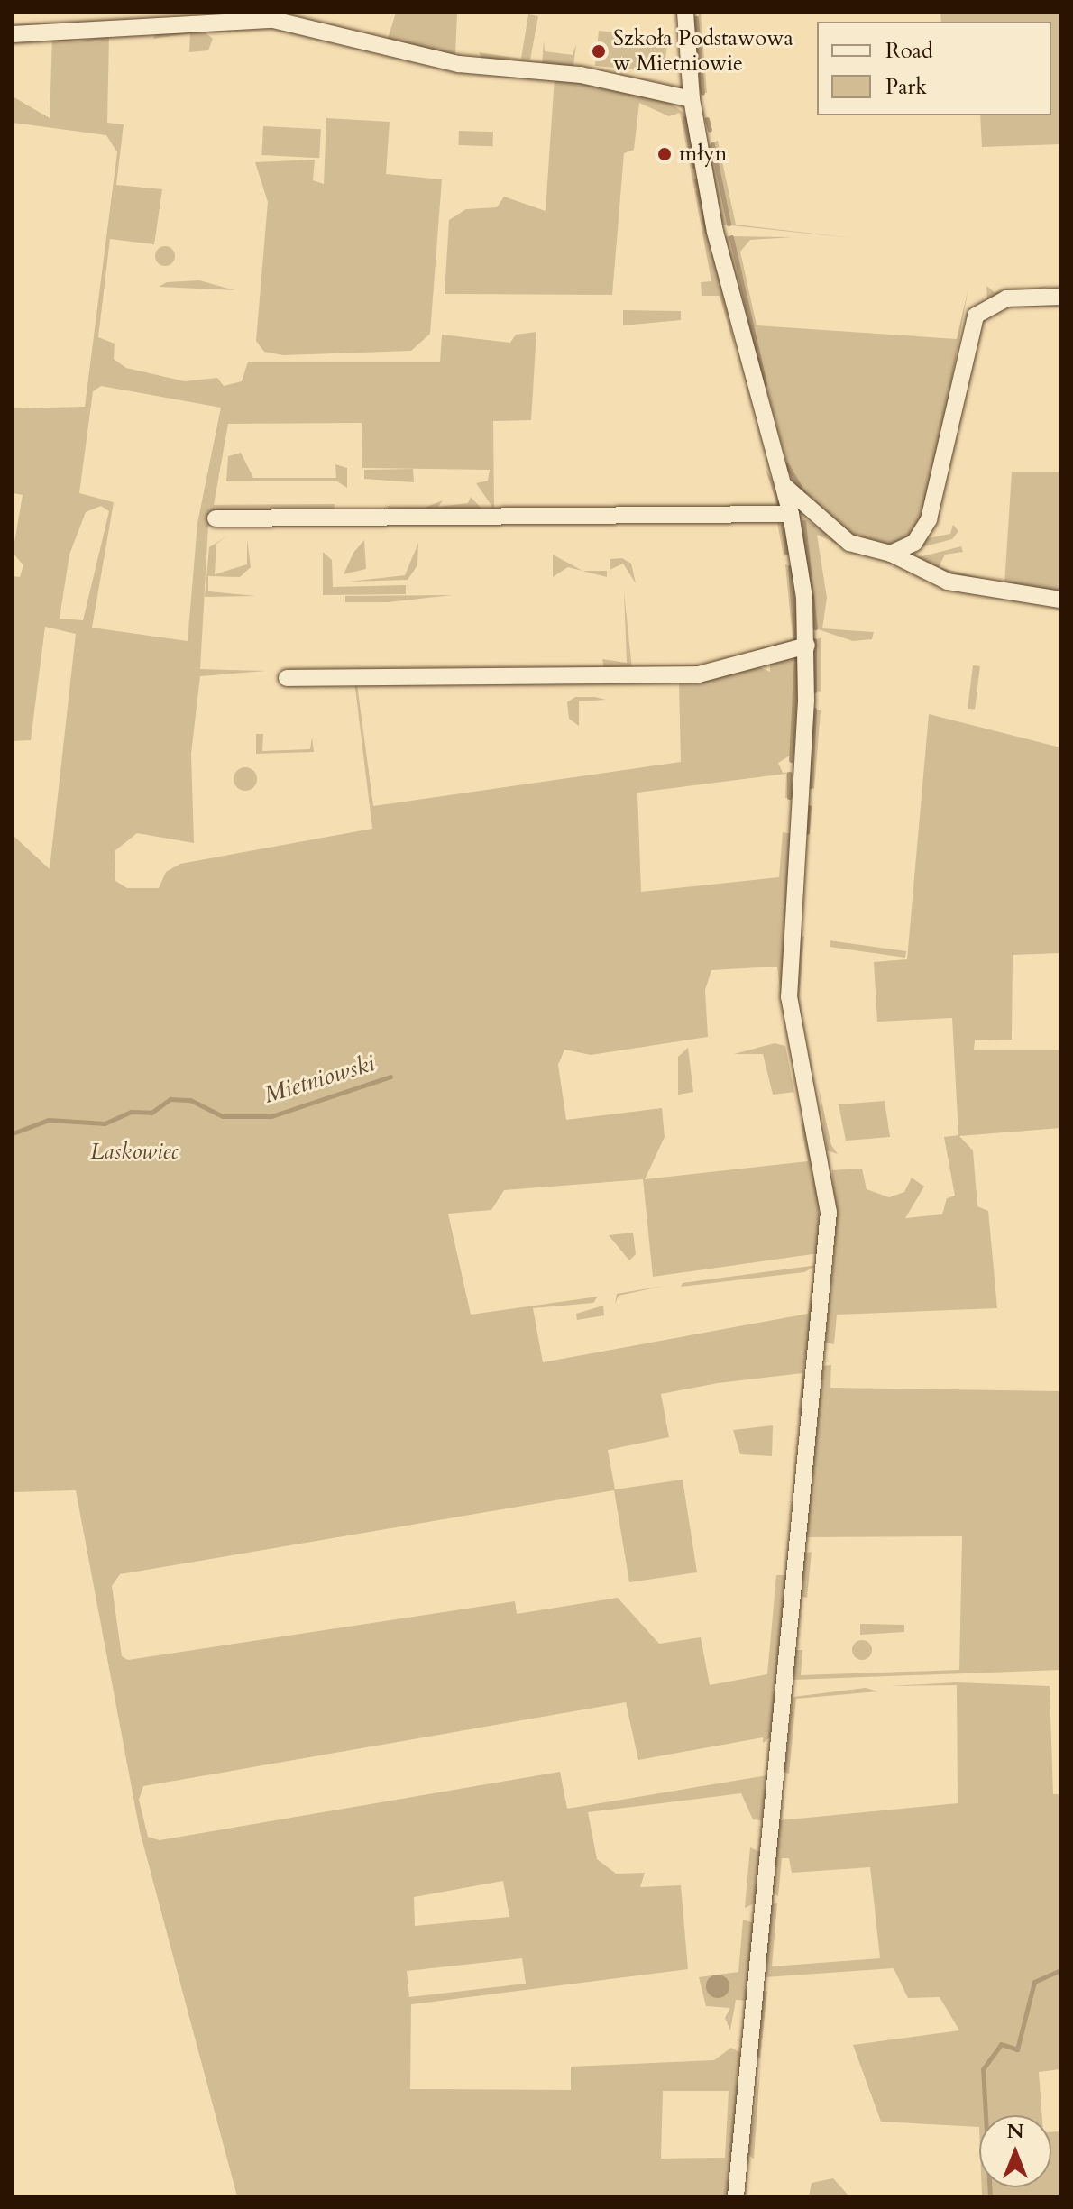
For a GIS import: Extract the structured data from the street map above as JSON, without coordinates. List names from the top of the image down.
{
  "water": ["Mietniowski"],
  "parks": ["Laskowiec"],
  "places": ["Szkoła Podstawowa w Mietniowie", "młyn"],
  "legend": ["Road", "Park"],
  "north": "top"
}
